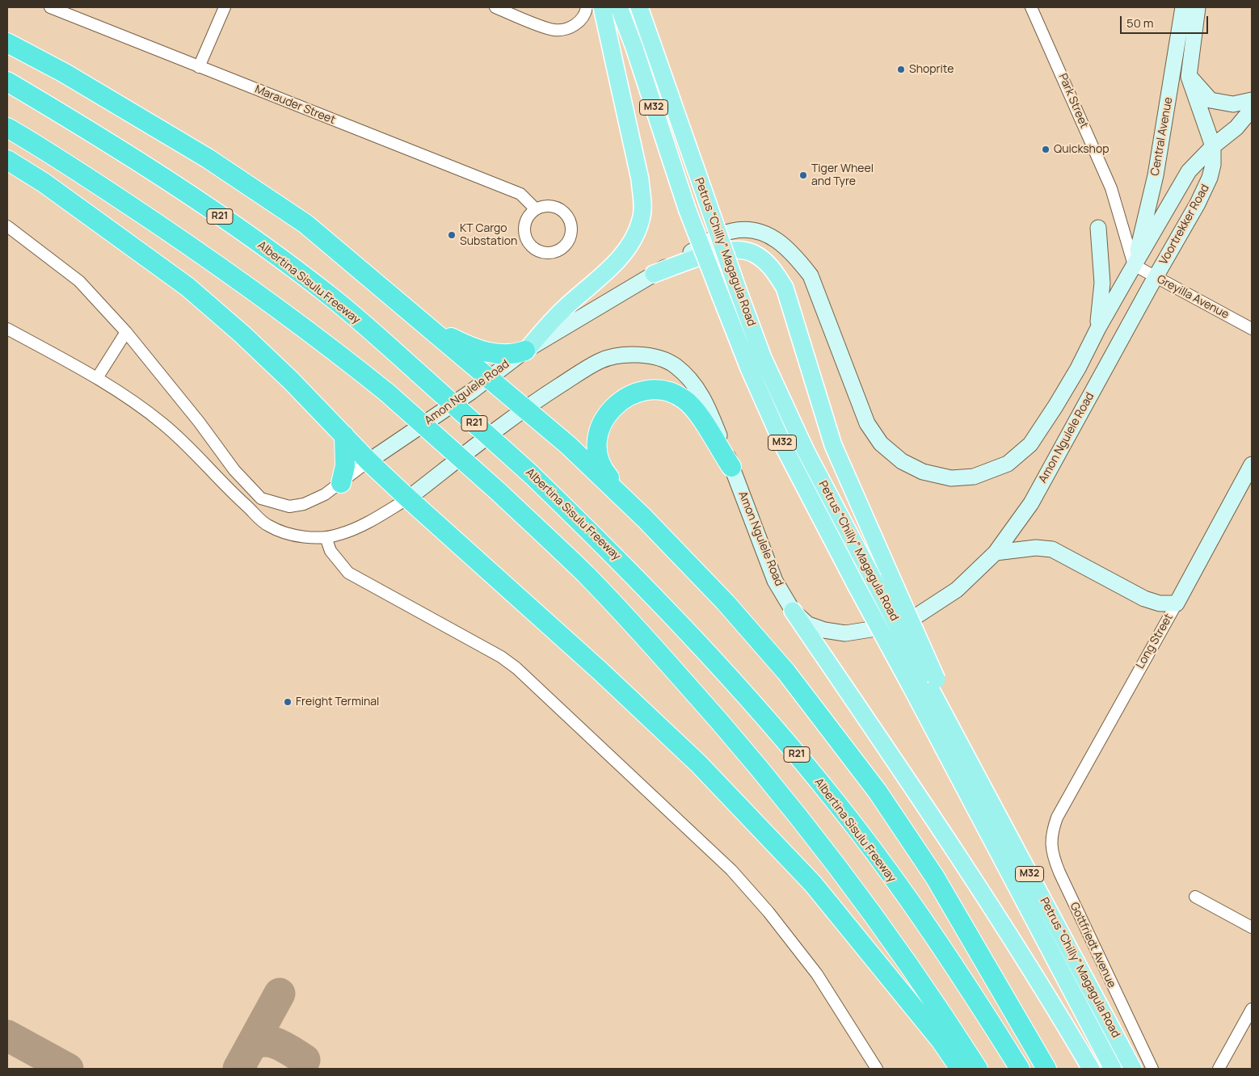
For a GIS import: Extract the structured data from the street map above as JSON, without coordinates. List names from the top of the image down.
{
  "streets": {
    "highway": ["R21", "Albertina Sisulu Freeway"],
    "main road": [
      "M32",
      "Central Avenue",
      "Voortrekker Road",
      "Petrus “Chilly” Magagula Road",
      "Amon Ngulele Road",
      "Long Street"
    ],
    "street": [
      "Park Street",
      "Marauder Street",
      "Greyilla Avenue",
      "Gottfriedt Avenue"
    ]
  },
  "crossings": [
    ["Park Street", "Central Avenue"],
    ["Park Street", "Greyilla Avenue"],
    ["Central Avenue", "Greyilla Avenue"],
    ["Voortrekker Road", "Greyilla Avenue"],
    ["Voortrekker Road", "Amon Ngulele Road"],
    ["Greyilla Avenue", "Amon Ngulele Road"],
    ["Long Street", "Gottfriedt Avenue"]
  ],
  "places": [
    "Shoprite",
    "Quickshop",
    "Tiger Wheel and Tyre",
    "KT Cargo Substation",
    "Freight Terminal"
  ],
  "scale_bar": "50 m"
}
